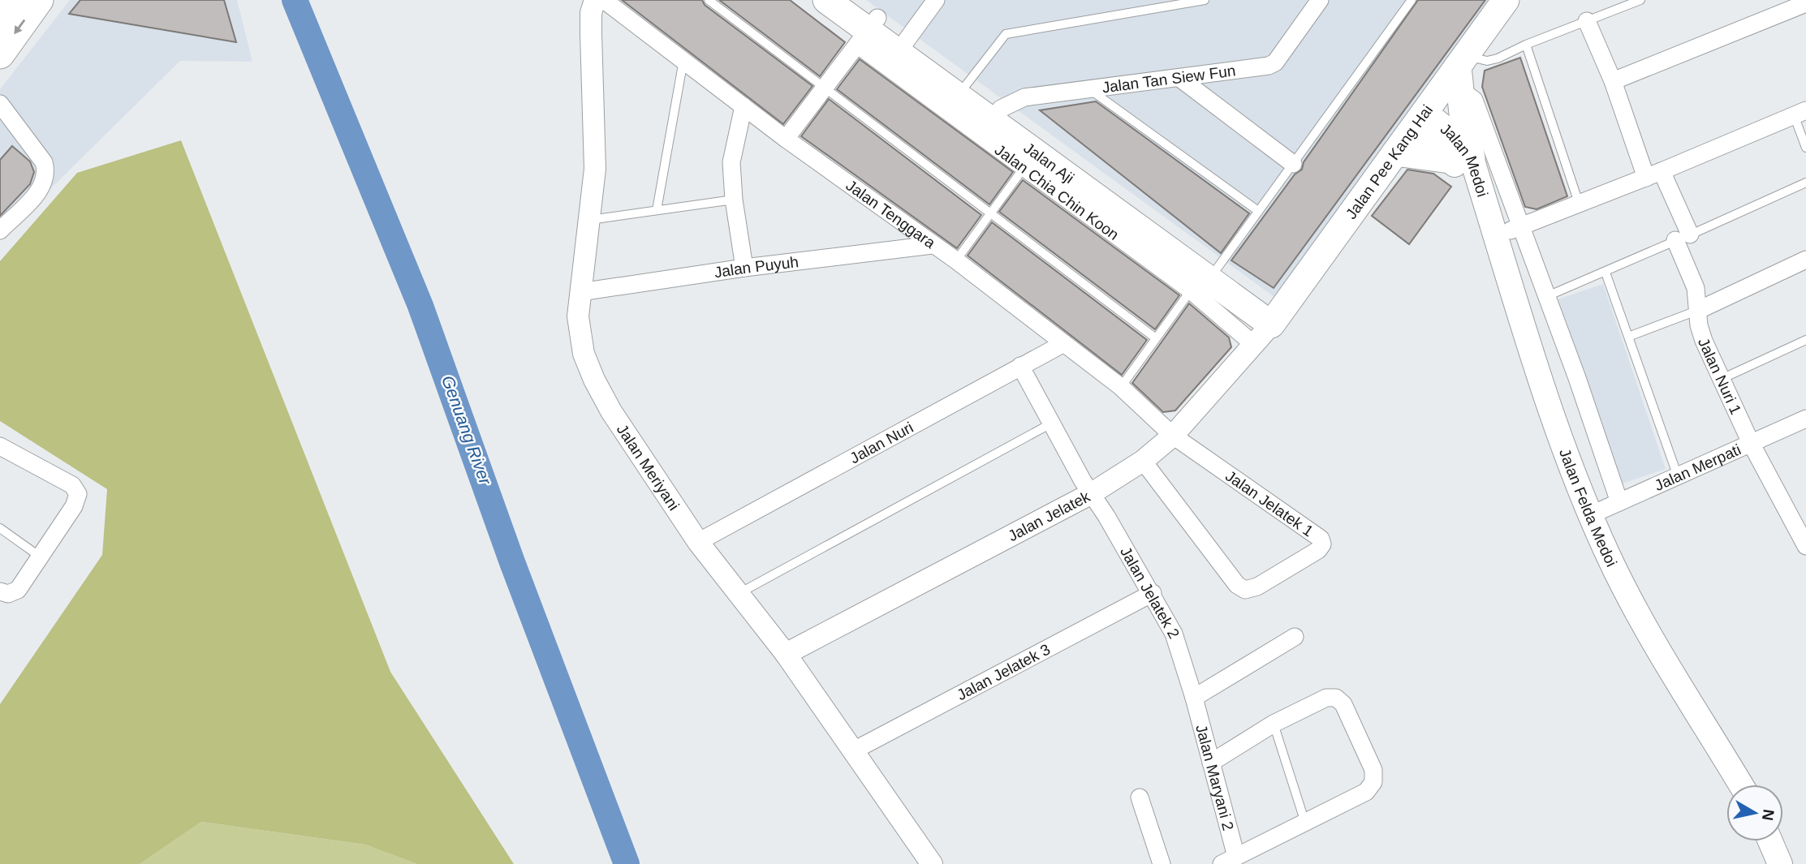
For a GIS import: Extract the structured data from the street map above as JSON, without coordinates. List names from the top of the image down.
{
  "streets": {
    "main road": [
      "Jalan Medoi",
      "Jalan Aji",
      "Jalan Pee Kang Hai",
      "Jalan Felda Medoi"
    ],
    "street": [
      "Jalan Tan Siew Fun",
      "Jalan Chia Chin Koon",
      "Jalan Tenggara",
      "Jalan Puyuh",
      "Jalan Nuri 1",
      "Jalan Nuri",
      "Jalan Merpati",
      "Jalan Meriyani",
      "Jalan Jelatek 1",
      "Jalan Jelatek",
      "Jalan Jelatek 2",
      "Jalan Jelatek 3",
      "Jalan Maryani 2"
    ]
  },
  "crossings": [
    ["Jalan Tan Siew Fun", "Jalan Aji"],
    ["Jalan Medoi", "Jalan Pee Kang Hai"],
    ["Jalan Medoi", "Jalan Felda Medoi"],
    ["Jalan Aji", "Jalan Pee Kang Hai"],
    ["Jalan Aji", "Jalan Chia Chin Koon"],
    ["Jalan Aji", "Jalan Jelatek"],
    ["Jalan Pee Kang Hai", "Jalan Jelatek"],
    ["Jalan Chia Chin Koon", "Jalan Jelatek"],
    ["Jalan Tenggara", "Jalan Puyuh"],
    ["Jalan Tenggara", "Jalan Nuri"],
    ["Jalan Tenggara", "Jalan Jelatek 1"],
    ["Jalan Tenggara", "Jalan Jelatek"],
    ["Jalan Puyuh", "Jalan Meriyani"],
    ["Jalan Nuri 1", "Jalan Merpati"],
    ["Jalan Nuri", "Jalan Meriyani"],
    ["Jalan Nuri", "Jalan Jelatek 2"],
    ["Jalan Merpati", "Jalan Felda Medoi"],
    ["Jalan Meriyani", "Jalan Jelatek"],
    ["Jalan Meriyani", "Jalan Jelatek 3"],
    ["Jalan Jelatek 1", "Jalan Jelatek"],
    ["Jalan Jelatek", "Jalan Jelatek 2"],
    ["Jalan Jelatek 2", "Jalan Jelatek 3"],
    ["Jalan Jelatek 2", "Jalan Maryani 2"]
  ],
  "water": ["Genuang River"],
  "north": "right"
}
